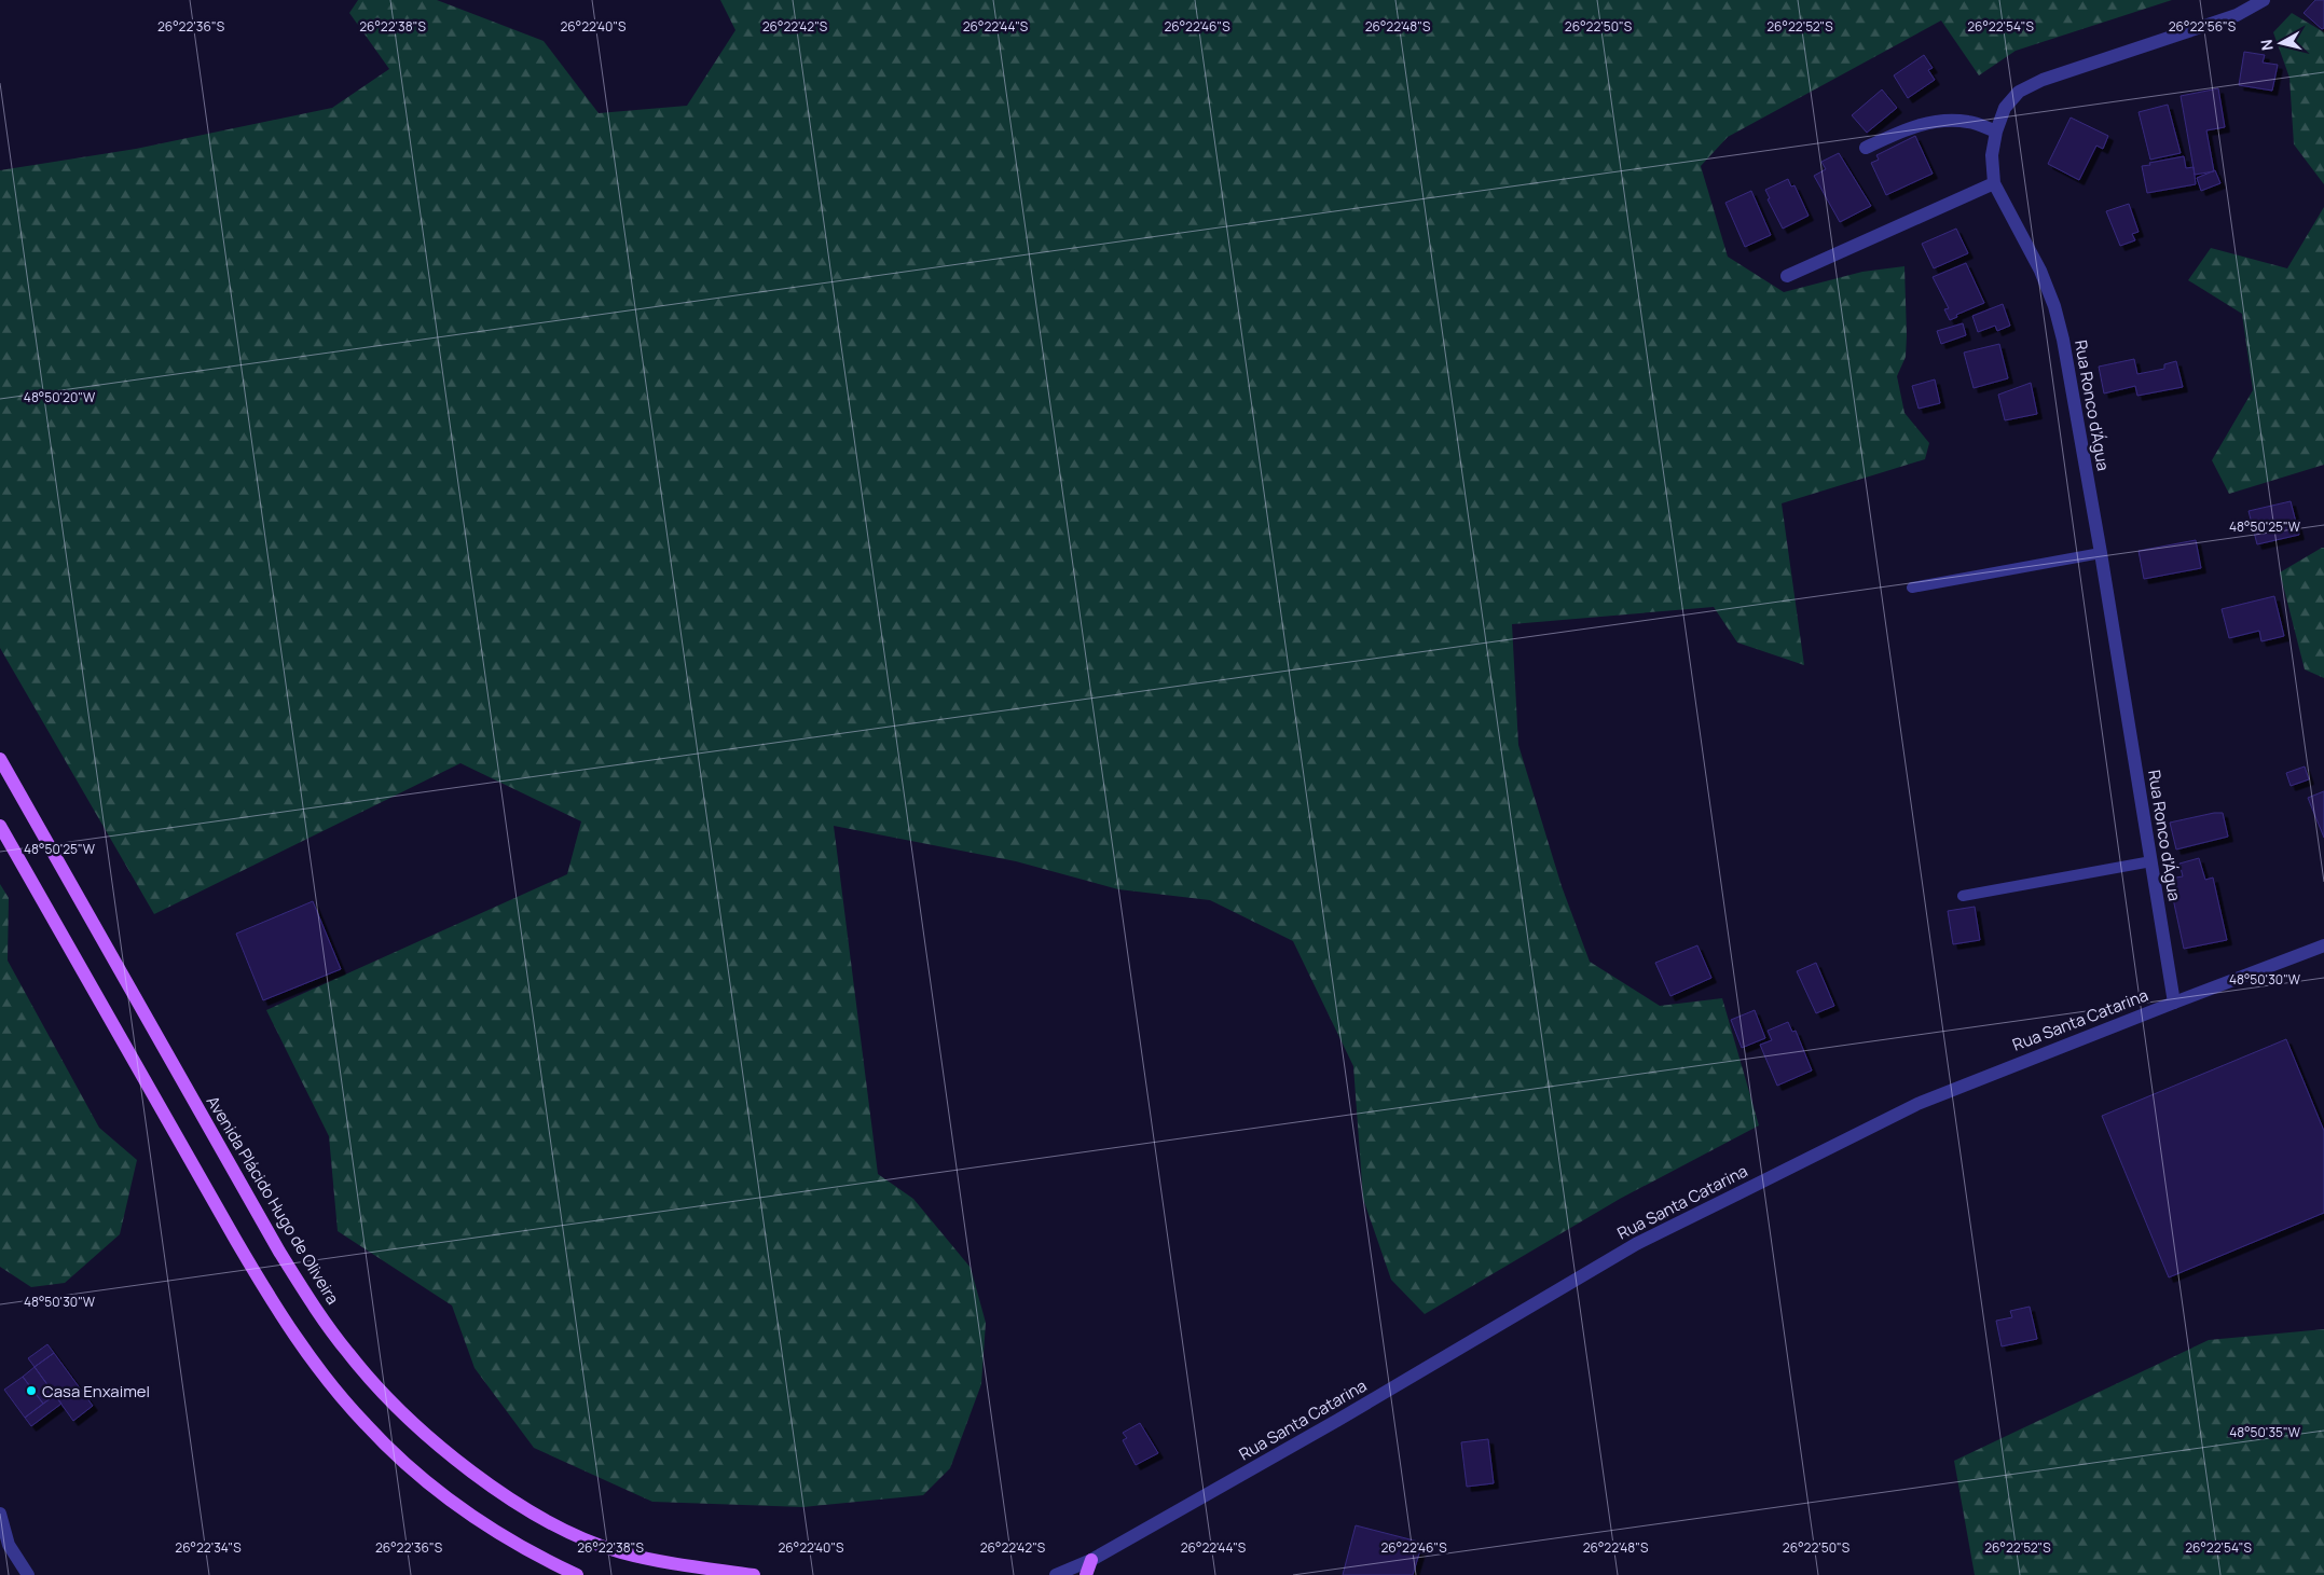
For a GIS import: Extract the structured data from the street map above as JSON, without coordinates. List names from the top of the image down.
{
  "streets": {
    "main road": ["Avenida Plácido Hugo de Oliveira"],
    "street": ["Rua Ronco d’Água", "Rua Santa Catarina"]
  },
  "crossings": [
    ["Rua Ronco d’Água", "Rua Santa Catarina"]
  ],
  "places": ["Casa Enxaimel"],
  "north": "left",
  "coordinates": [
    "26°22'36\"S",
    "26°22'38\"S",
    "26°22'40\"S",
    "26°22'42\"S",
    "26°22'44\"S",
    "26°22'46\"S",
    "26°22'48\"S",
    "26°22'50\"S",
    "26°22'52\"S",
    "26°22'54\"S",
    "26°22'56\"S",
    "48°50'20\"W",
    "48°50'25\"W",
    "48°50'30\"W",
    "48°50'35\"W",
    "26°22'34\"S"
  ]
}
